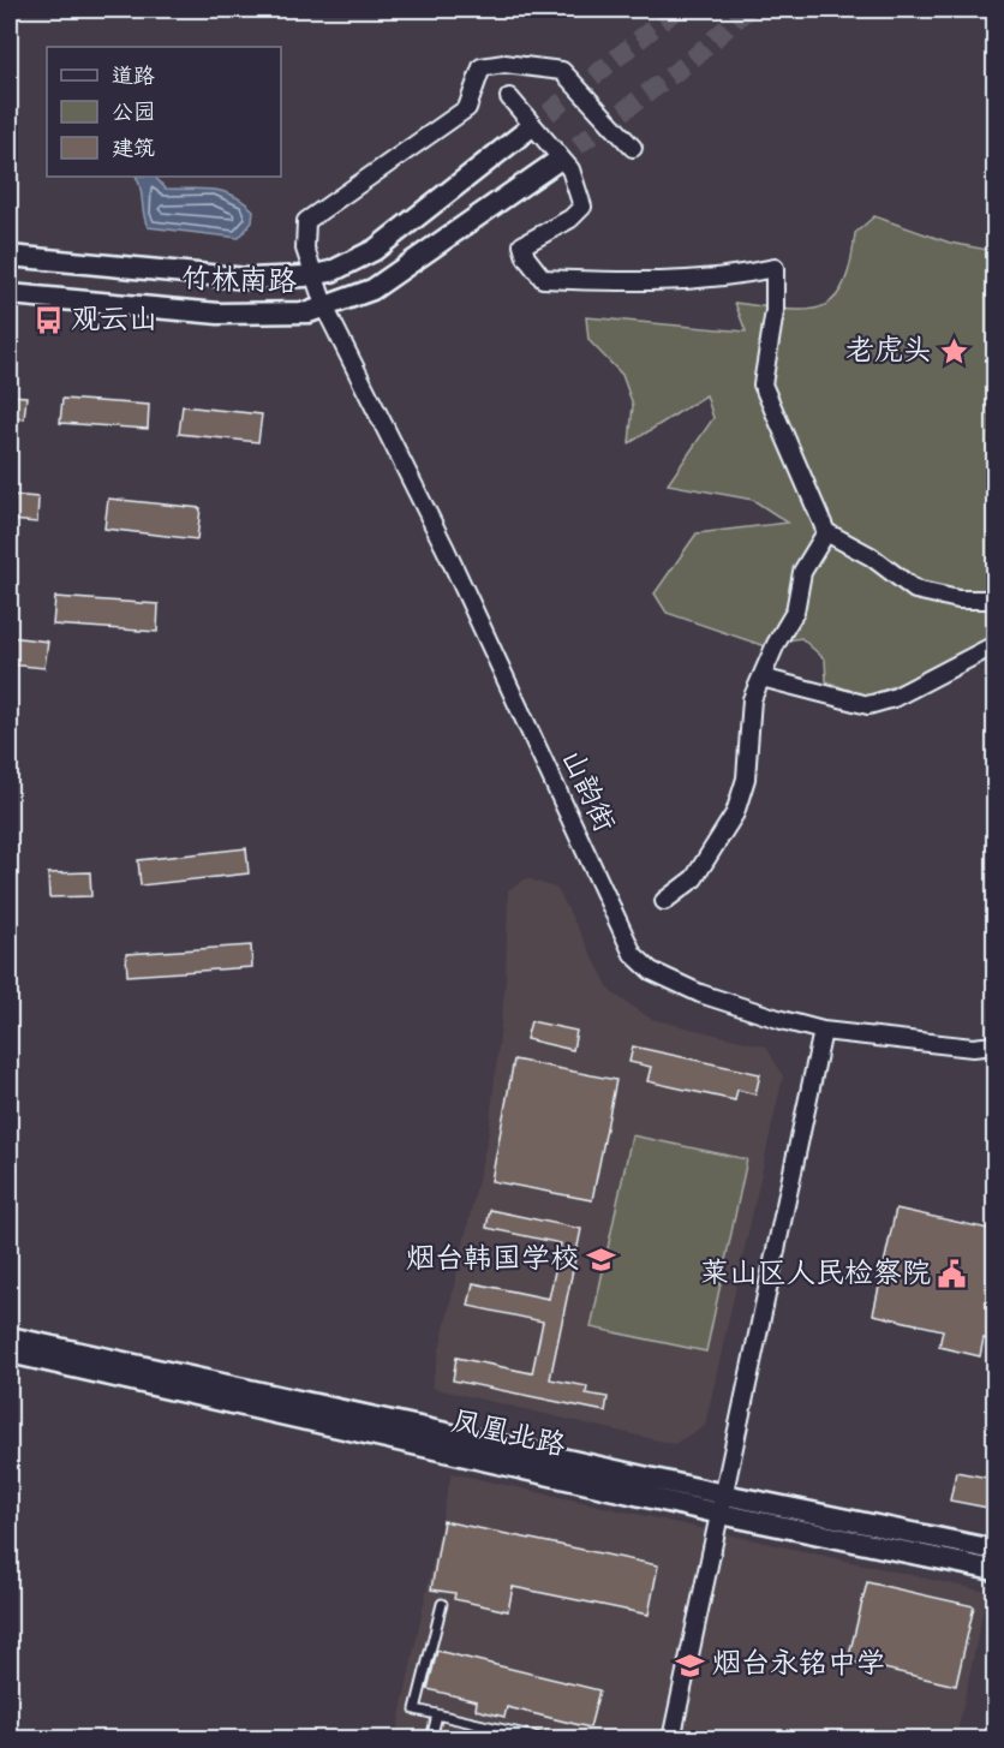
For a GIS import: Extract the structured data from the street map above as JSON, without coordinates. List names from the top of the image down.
{
  "streets": {
    "street": ["竹林南路", "山韵街", "凤凰北路"]
  },
  "crossings": [
    ["竹林南路", "山韵街"]
  ],
  "places": {
    "bus stop": ["观云山"],
    "place": ["老虎头"],
    "school or university": ["烟台韩国学校", "烟台永铭中学"],
    "public building": ["莱山区人民检察院"]
  },
  "legend": ["道路", "公园", "建筑"]
}
